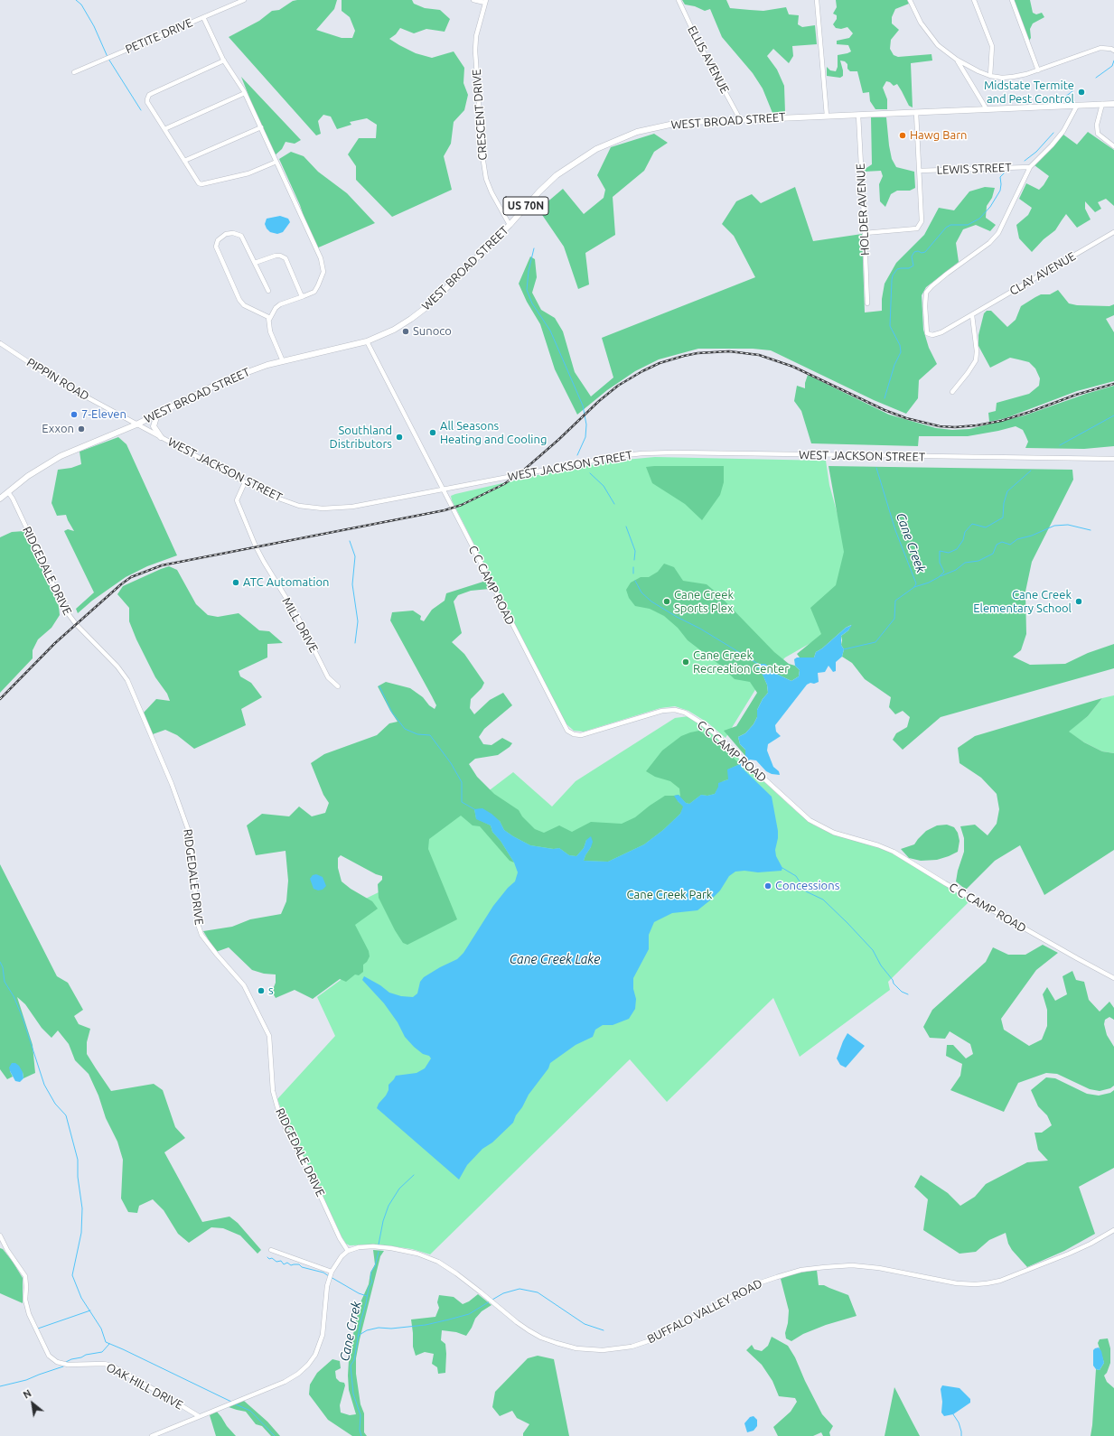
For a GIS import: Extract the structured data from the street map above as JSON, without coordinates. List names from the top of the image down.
{
  "streets": {
    "main road": ["WEST BROAD STREET", "US 70N"],
    "street": [
      "PETITE DRIVE",
      "ELLIS AVENUE",
      "CRESCENT DRIVE",
      "LEWIS STREET",
      "HOLDER AVENUE",
      "CLAY AVENUE",
      "PIPPIN ROAD",
      "WEST JACKSON STREET",
      "RIDGEDALE DRIVE",
      "C C CAMP ROAD",
      "MILL DRIVE",
      "BUFFALO VALLEY ROAD",
      "OAK HILL DRIVE"
    ]
  },
  "crossings": [
    ["ELLIS AVENUE", "WEST BROAD STREET"],
    ["CRESCENT DRIVE", "WEST BROAD STREET"],
    ["WEST BROAD STREET", "HOLDER AVENUE"],
    ["WEST BROAD STREET", "PIPPIN ROAD"],
    ["WEST BROAD STREET", "WEST JACKSON STREET"],
    ["WEST BROAD STREET", "RIDGEDALE DRIVE"],
    ["WEST BROAD STREET", "C C CAMP ROAD"],
    ["LEWIS STREET", "CLAY AVENUE"],
    ["PIPPIN ROAD", "WEST JACKSON STREET"],
    ["WEST JACKSON STREET", "C C CAMP ROAD"],
    ["WEST JACKSON STREET", "MILL DRIVE"],
    ["RIDGEDALE DRIVE", "BUFFALO VALLEY ROAD"]
  ],
  "water": ["Cane Creek", "Cane Creek Lake", "Cane Crrek"],
  "parks": ["Cane Creek Park"],
  "places": [
    "Midstate Termite and Pest Control",
    "Hawg Barn",
    "Sunoco",
    "7-Eleven",
    "Exxon",
    "All Seasons Heating and Cooling",
    "Southland Distributors",
    "ATC Automation",
    "Cane Creek Sports Plex",
    "Cane Creek Elementary School",
    "Cane Creek Recreation Center",
    "Concessions",
    "s"
  ],
  "north": "top left"
}
